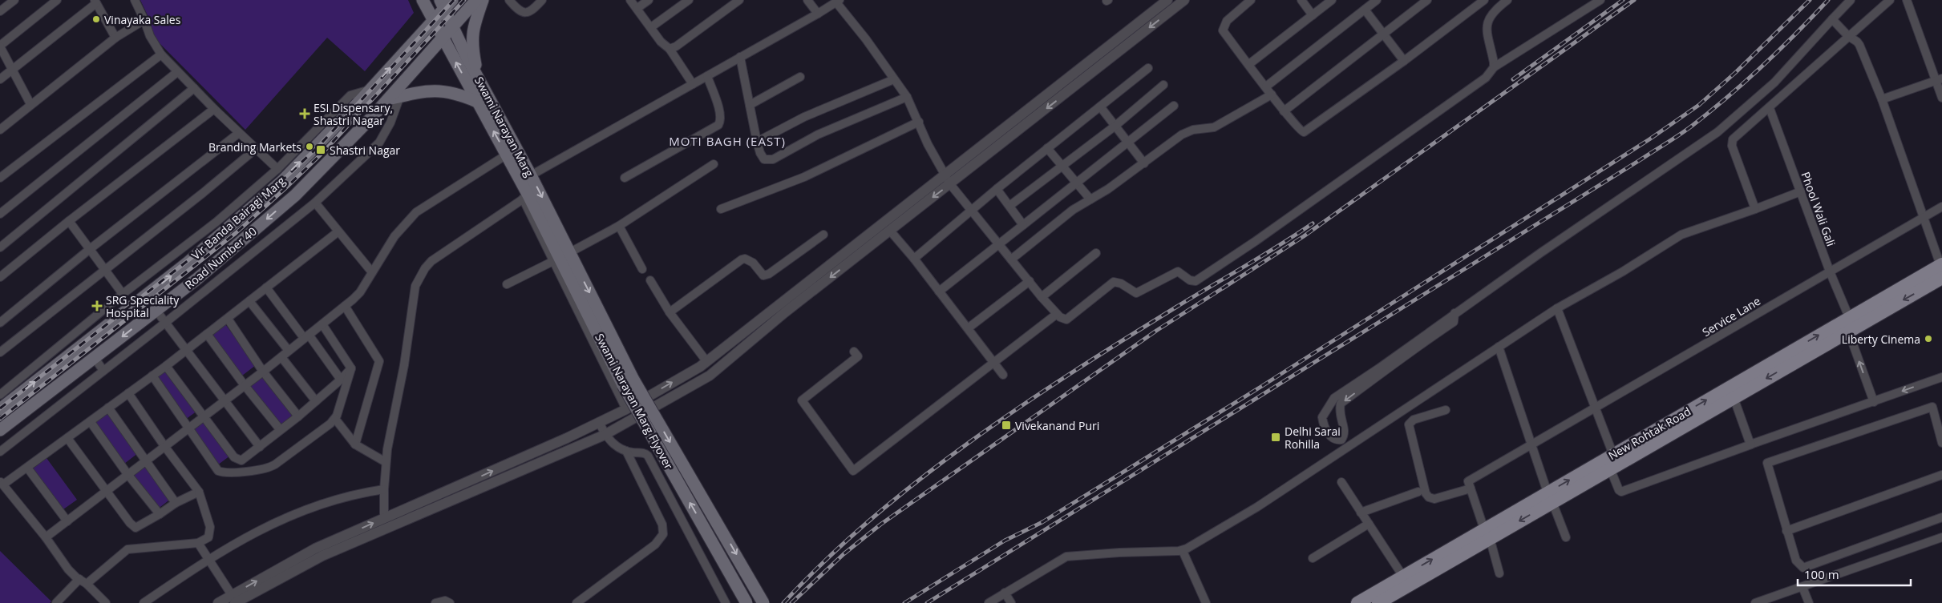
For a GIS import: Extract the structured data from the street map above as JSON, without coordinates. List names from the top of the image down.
{
  "streets": {
    "main road": [
      "Swami Narayan Marg",
      "Vir Banda Bairagi Marg",
      "Road Number 40",
      "Swami Narayan Marg Flyover",
      "New Rohtak Road"
    ],
    "street": ["Phool Wali Gali", "Service Lane"]
  },
  "crossings": [
    ["Swami Narayan Marg", "Vir Banda Bairagi Marg"],
    ["Swami Narayan Marg", "Swami Narayan Marg Flyover"],
    ["Phool Wali Gali", "Service Lane"],
    ["Phool Wali Gali", "New Rohtak Road"]
  ],
  "one_way": ["Vir Banda Bairagi Marg", "Road Number 40"],
  "districts": ["MOTI BAGH (EAST)"],
  "places": {
    "other": ["Vinayaka Sales", "Branding Markets", "Liberty Cinema"],
    "health": ["ESI Dispensary, Shastri Nagar", "SRG Speciality Hospital"],
    "transit": ["Shastri Nagar", "Vivekanand Puri", "Delhi Sarai Rohilla"]
  },
  "scale_bar": "100 m"
}
